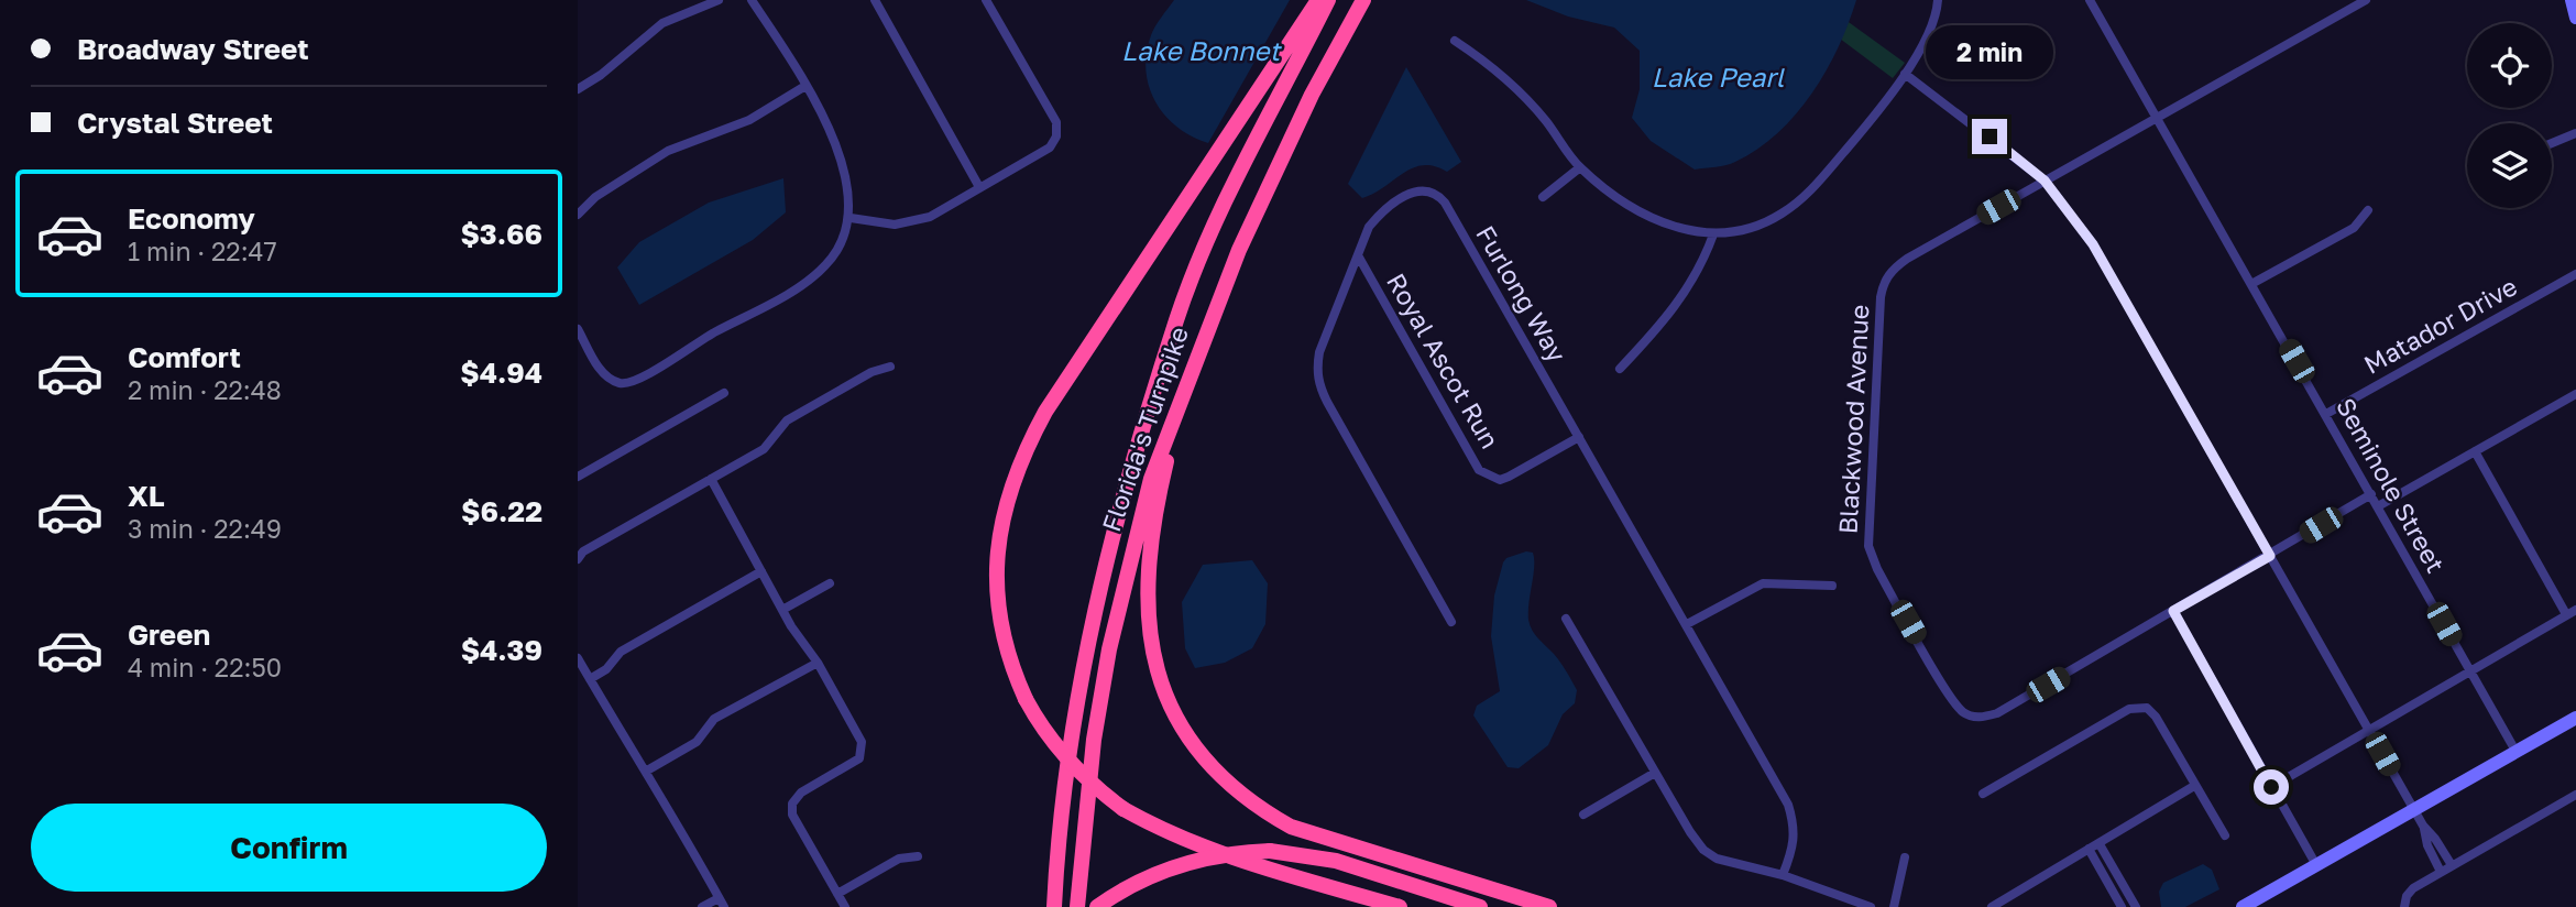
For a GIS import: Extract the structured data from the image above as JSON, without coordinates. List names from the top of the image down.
{
  "streets": {
    "highway": ["Florida's Turnpike"],
    "street": [
      "Furlong Way",
      "Matador Drive",
      "Royal Ascot Run",
      "Blackwood Avenue",
      "Seminole Street"
    ]
  },
  "crossings": [
    ["Furlong Way", "Royal Ascot Run"],
    ["Matador Drive", "Seminole Street"],
    ["Blackwood Avenue", "Seminole Street"]
  ],
  "water": ["Lake Bonnet", "Lake Pearl"],
  "page": {
    "banner": ["Broadway Street", "Crystal Street"],
    "bubble": "2 min",
    "list": [
      {
        "name": "Economy",
        "note": "1 min · 22:47",
        "value": "$3.66"
      },
      {
        "name": "Comfort",
        "note": "2 min · 22:48",
        "value": "$4.94"
      },
      {
        "name": "XL",
        "note": "3 min · 22:49",
        "value": "$6.22"
      },
      {
        "name": "Green",
        "note": "4 min · 22:50",
        "value": "$4.39"
      }
    ],
    "buttons": "Confirm"
  }
}
